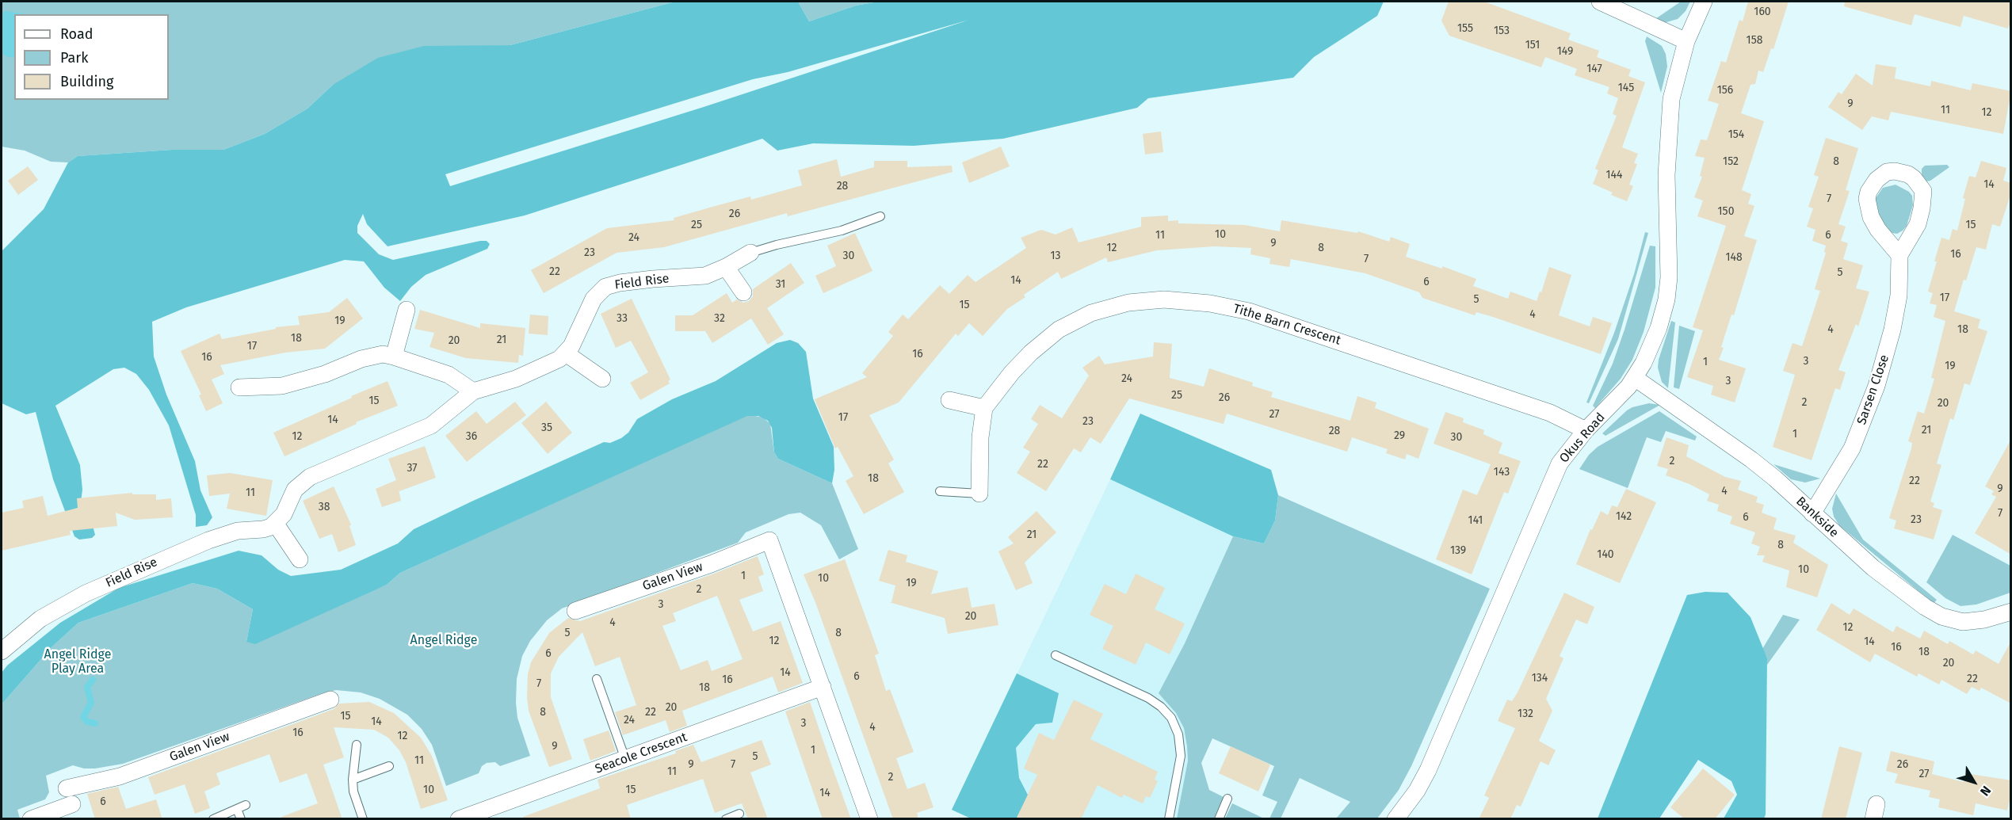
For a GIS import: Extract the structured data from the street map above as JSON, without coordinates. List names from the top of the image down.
{
  "streets": {
    "street": [
      "Field Rise",
      "Tithe Barn Crescent",
      "Sarsen Close",
      "Okus Road",
      "Bankside",
      "Galen View",
      "Seacole Crescent"
    ]
  },
  "crossings": [
    ["Tithe Barn Crescent", "Okus Road"],
    ["Sarsen Close", "Bankside"],
    ["Okus Road", "Bankside"],
    ["Galen View", "Seacole Crescent"]
  ],
  "parks": ["Angel Ridge", "Angel Ridge Play Area"],
  "house_numbers": [
    "160",
    "155",
    "153",
    "158",
    "151",
    "149",
    "147",
    "145",
    "156",
    "9",
    "11",
    "12",
    "154",
    "152",
    "8",
    "144",
    "14",
    "28",
    "7",
    "150",
    "26",
    "25",
    "15",
    "10",
    "11",
    "6",
    "24",
    "9",
    "12",
    "8",
    "23",
    "16",
    "30",
    "13",
    "148",
    "7",
    "22",
    "5",
    "14",
    "6",
    "31",
    "17",
    "5",
    "15",
    "4",
    "33",
    "32",
    "19",
    "4",
    "18",
    "18",
    "21",
    "20",
    "17",
    "16",
    "16",
    "3",
    "1",
    "19",
    "24",
    "3",
    "25",
    "26",
    "15",
    "2",
    "20",
    "27",
    "17",
    "14",
    "23",
    "35",
    "21",
    "28",
    "1",
    "29",
    "12",
    "36",
    "30",
    "2",
    "22",
    "37",
    "143",
    "18",
    "22",
    "9",
    "4",
    "11",
    "38",
    "7",
    "142",
    "6",
    "23",
    "141",
    "21",
    "8",
    "139",
    "140",
    "10",
    "1",
    "10",
    "19",
    "2",
    "3",
    "20",
    "4",
    "12",
    "5",
    "8",
    "12",
    "14",
    "16",
    "18",
    "6",
    "20",
    "14",
    "6",
    "134",
    "22",
    "16",
    "7",
    "18",
    "20",
    "8",
    "22",
    "132",
    "15",
    "24",
    "14",
    "3",
    "4",
    "16",
    "12",
    "9",
    "1",
    "5",
    "11",
    "9",
    "7",
    "26",
    "11",
    "27",
    "2",
    "10",
    "15",
    "14",
    "6"
  ],
  "legend": ["Road", "Park", "Building"],
  "north": "bottom right"
}
